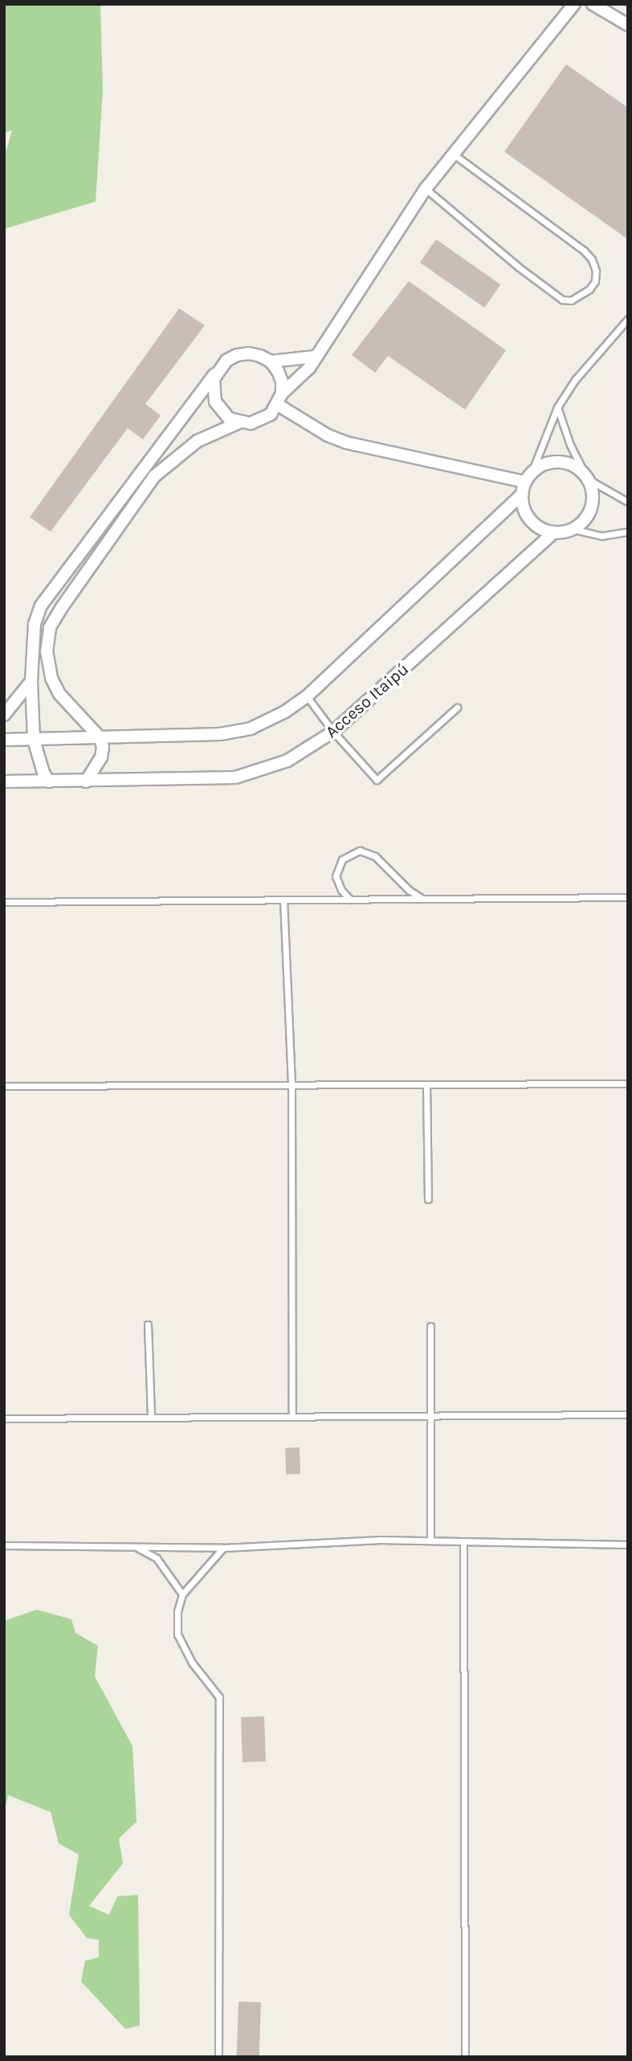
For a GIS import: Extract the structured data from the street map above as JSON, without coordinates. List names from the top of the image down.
{
  "streets": {
    "street": ["Acceso Itaipú"]
  }
}
